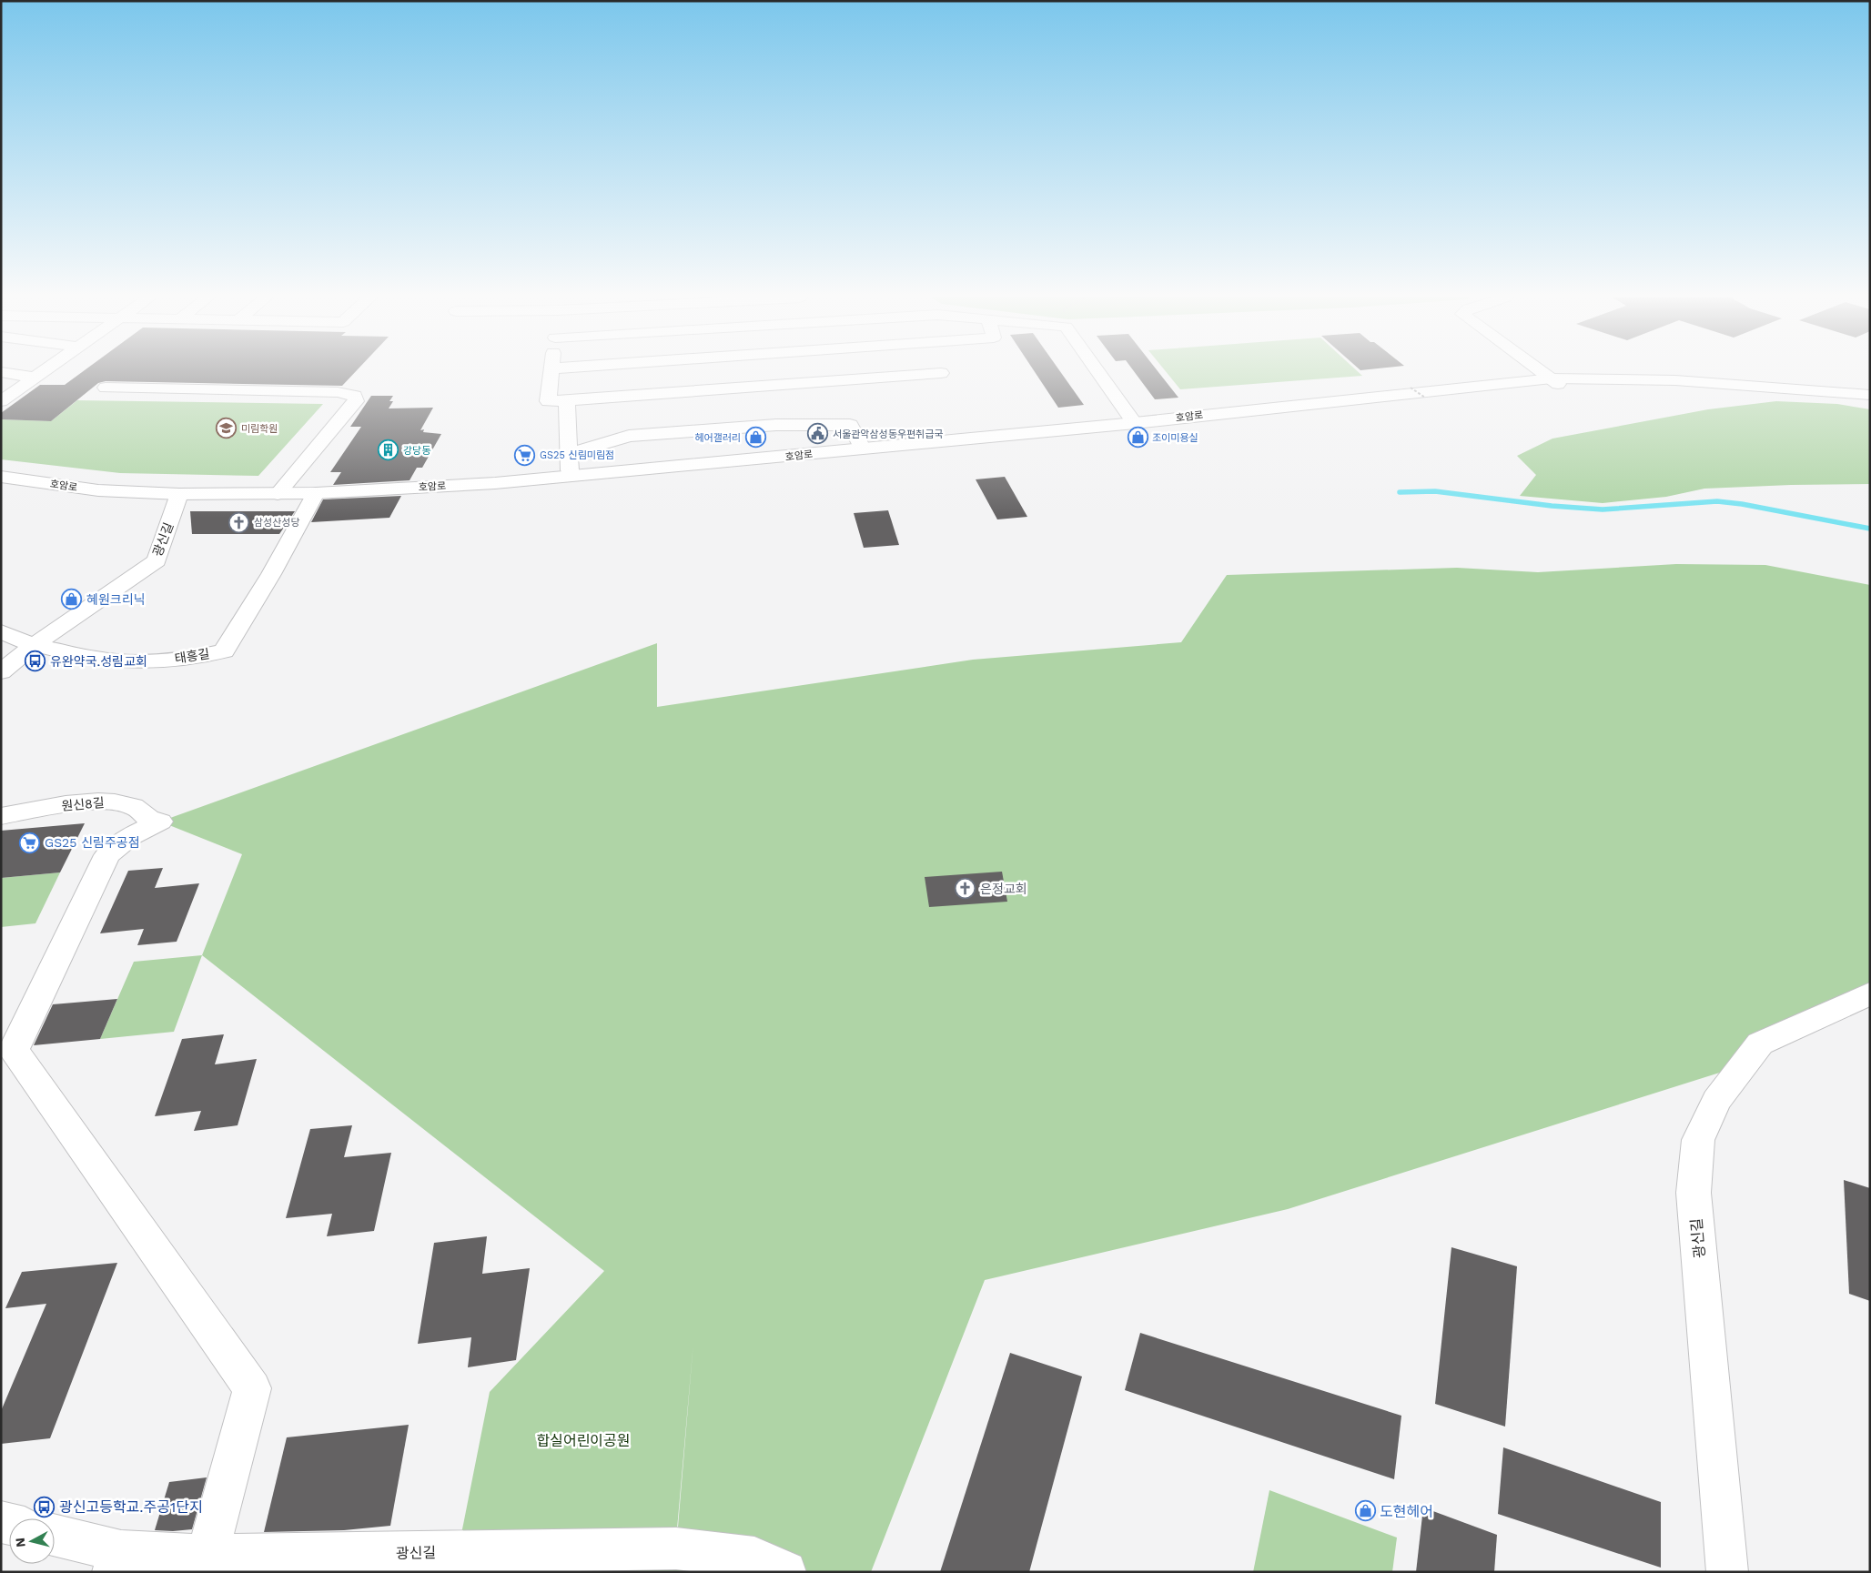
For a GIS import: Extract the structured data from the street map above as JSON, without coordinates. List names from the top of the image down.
{
  "streets": {
    "street": [
      "호암로",
      "광신길",
      "태흥길",
      "원신8길"
    ]
  },
  "crossings": [
    ["호암로", "광신길"],
    ["호암로", "태흥길"],
    ["광신길", "태흥길"],
    ["광신길", "원신8길"]
  ],
  "parks": ["합실어린이공원"],
  "places": {
    "school or university": ["미림학원"],
    "public building": ["서울관악삼성동우편취급국"],
    "shop": [
      "헤어갤러리",
      "조이미용실",
      "혜원크리닉",
      "도현헤어"
    ],
    "building": ["강당동"],
    "supermarket": ["GS25 신림미림점", "GS25 신림주공점"],
    "church": ["삼성산성당", "은정교회"],
    "bus stop": ["유완약국.성림교회", "광신고등학교.주공1단지"]
  },
  "north": "left"
}
